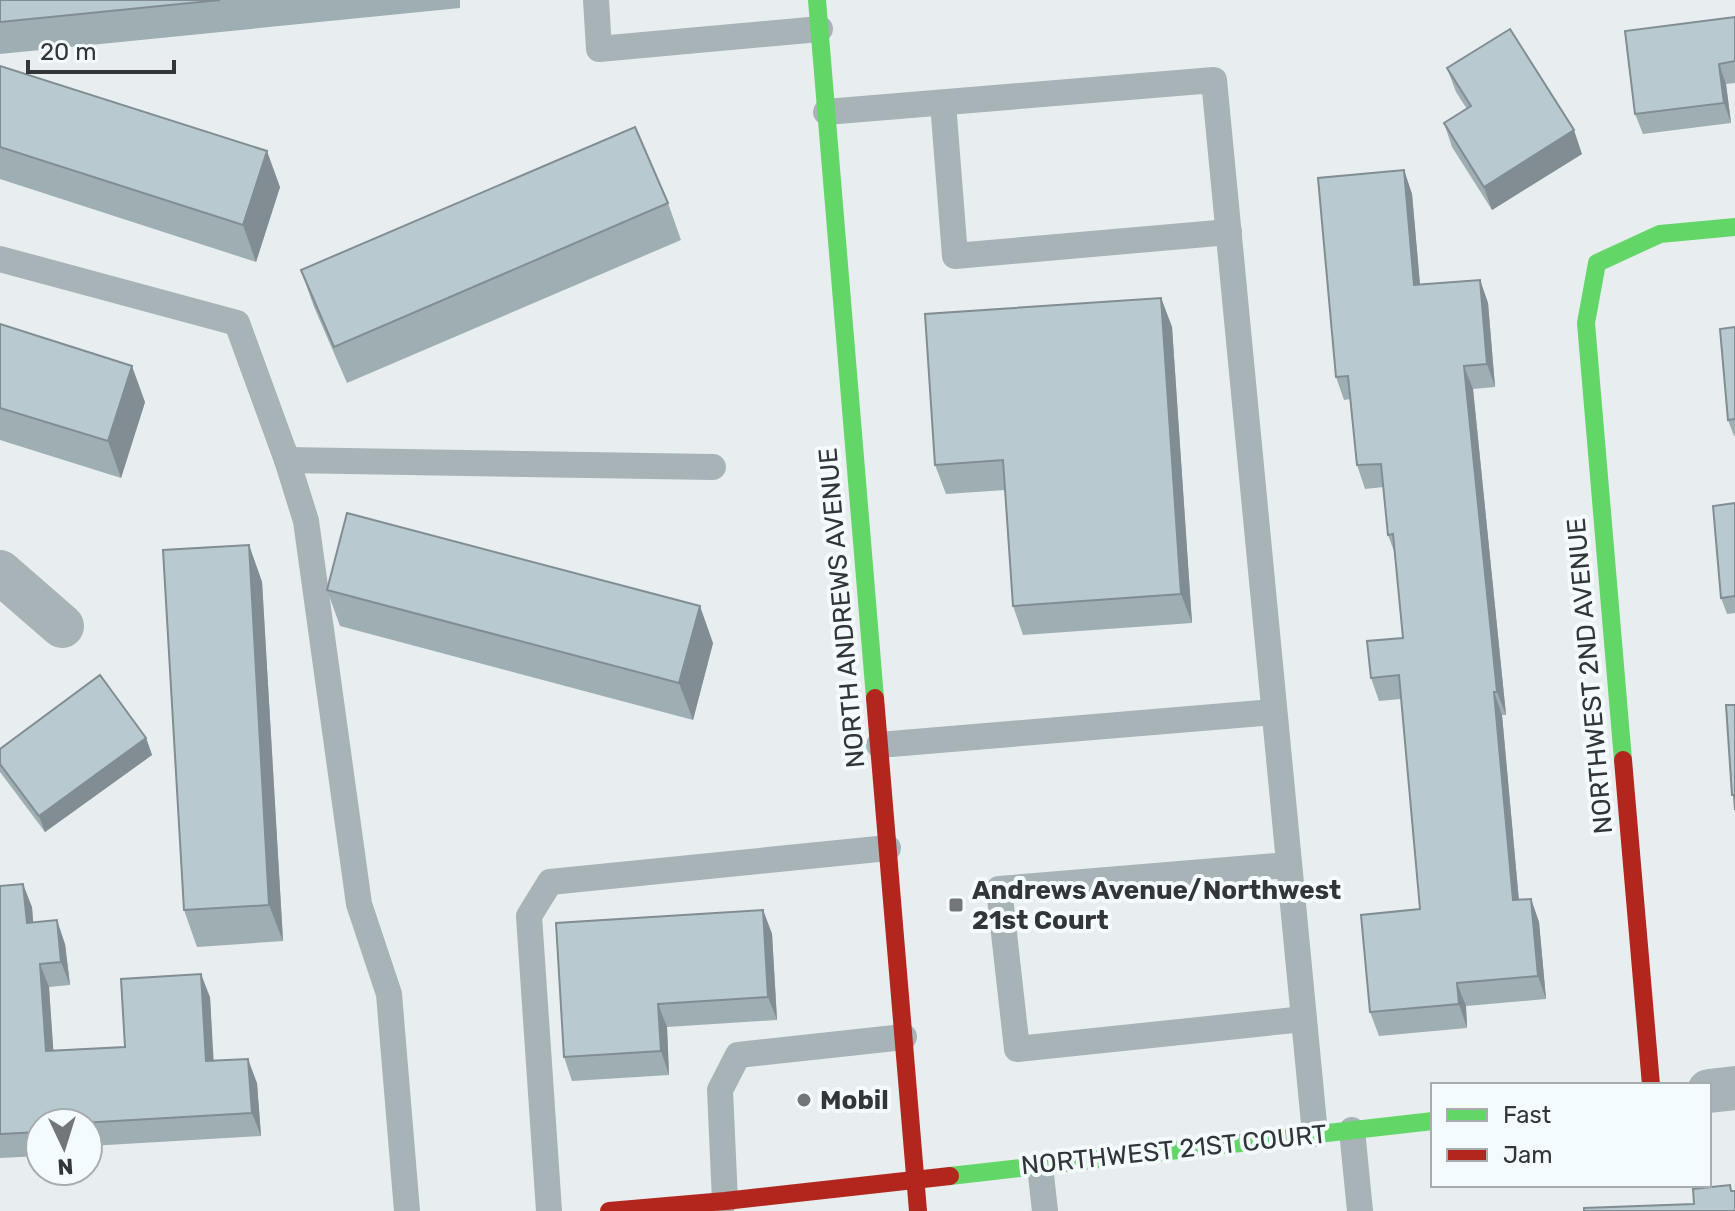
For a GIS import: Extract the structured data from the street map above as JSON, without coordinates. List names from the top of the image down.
{
  "streets": {
    "street": ["NORTH ANDREWS AVENUE", "NORTHWEST 2ND AVENUE", "NORTHWEST 21ST COURT"]
  },
  "crossings": [
    ["NORTH ANDREWS AVENUE", "NORTHWEST 21ST COURT"]
  ],
  "places": {
    "transit": ["Andrews Avenue/Northwest 21st Court"],
    "other": ["Mobil"]
  },
  "legend": ["Fast", "Jam"],
  "scale_bar": "20 m",
  "north": "bottom"
}
